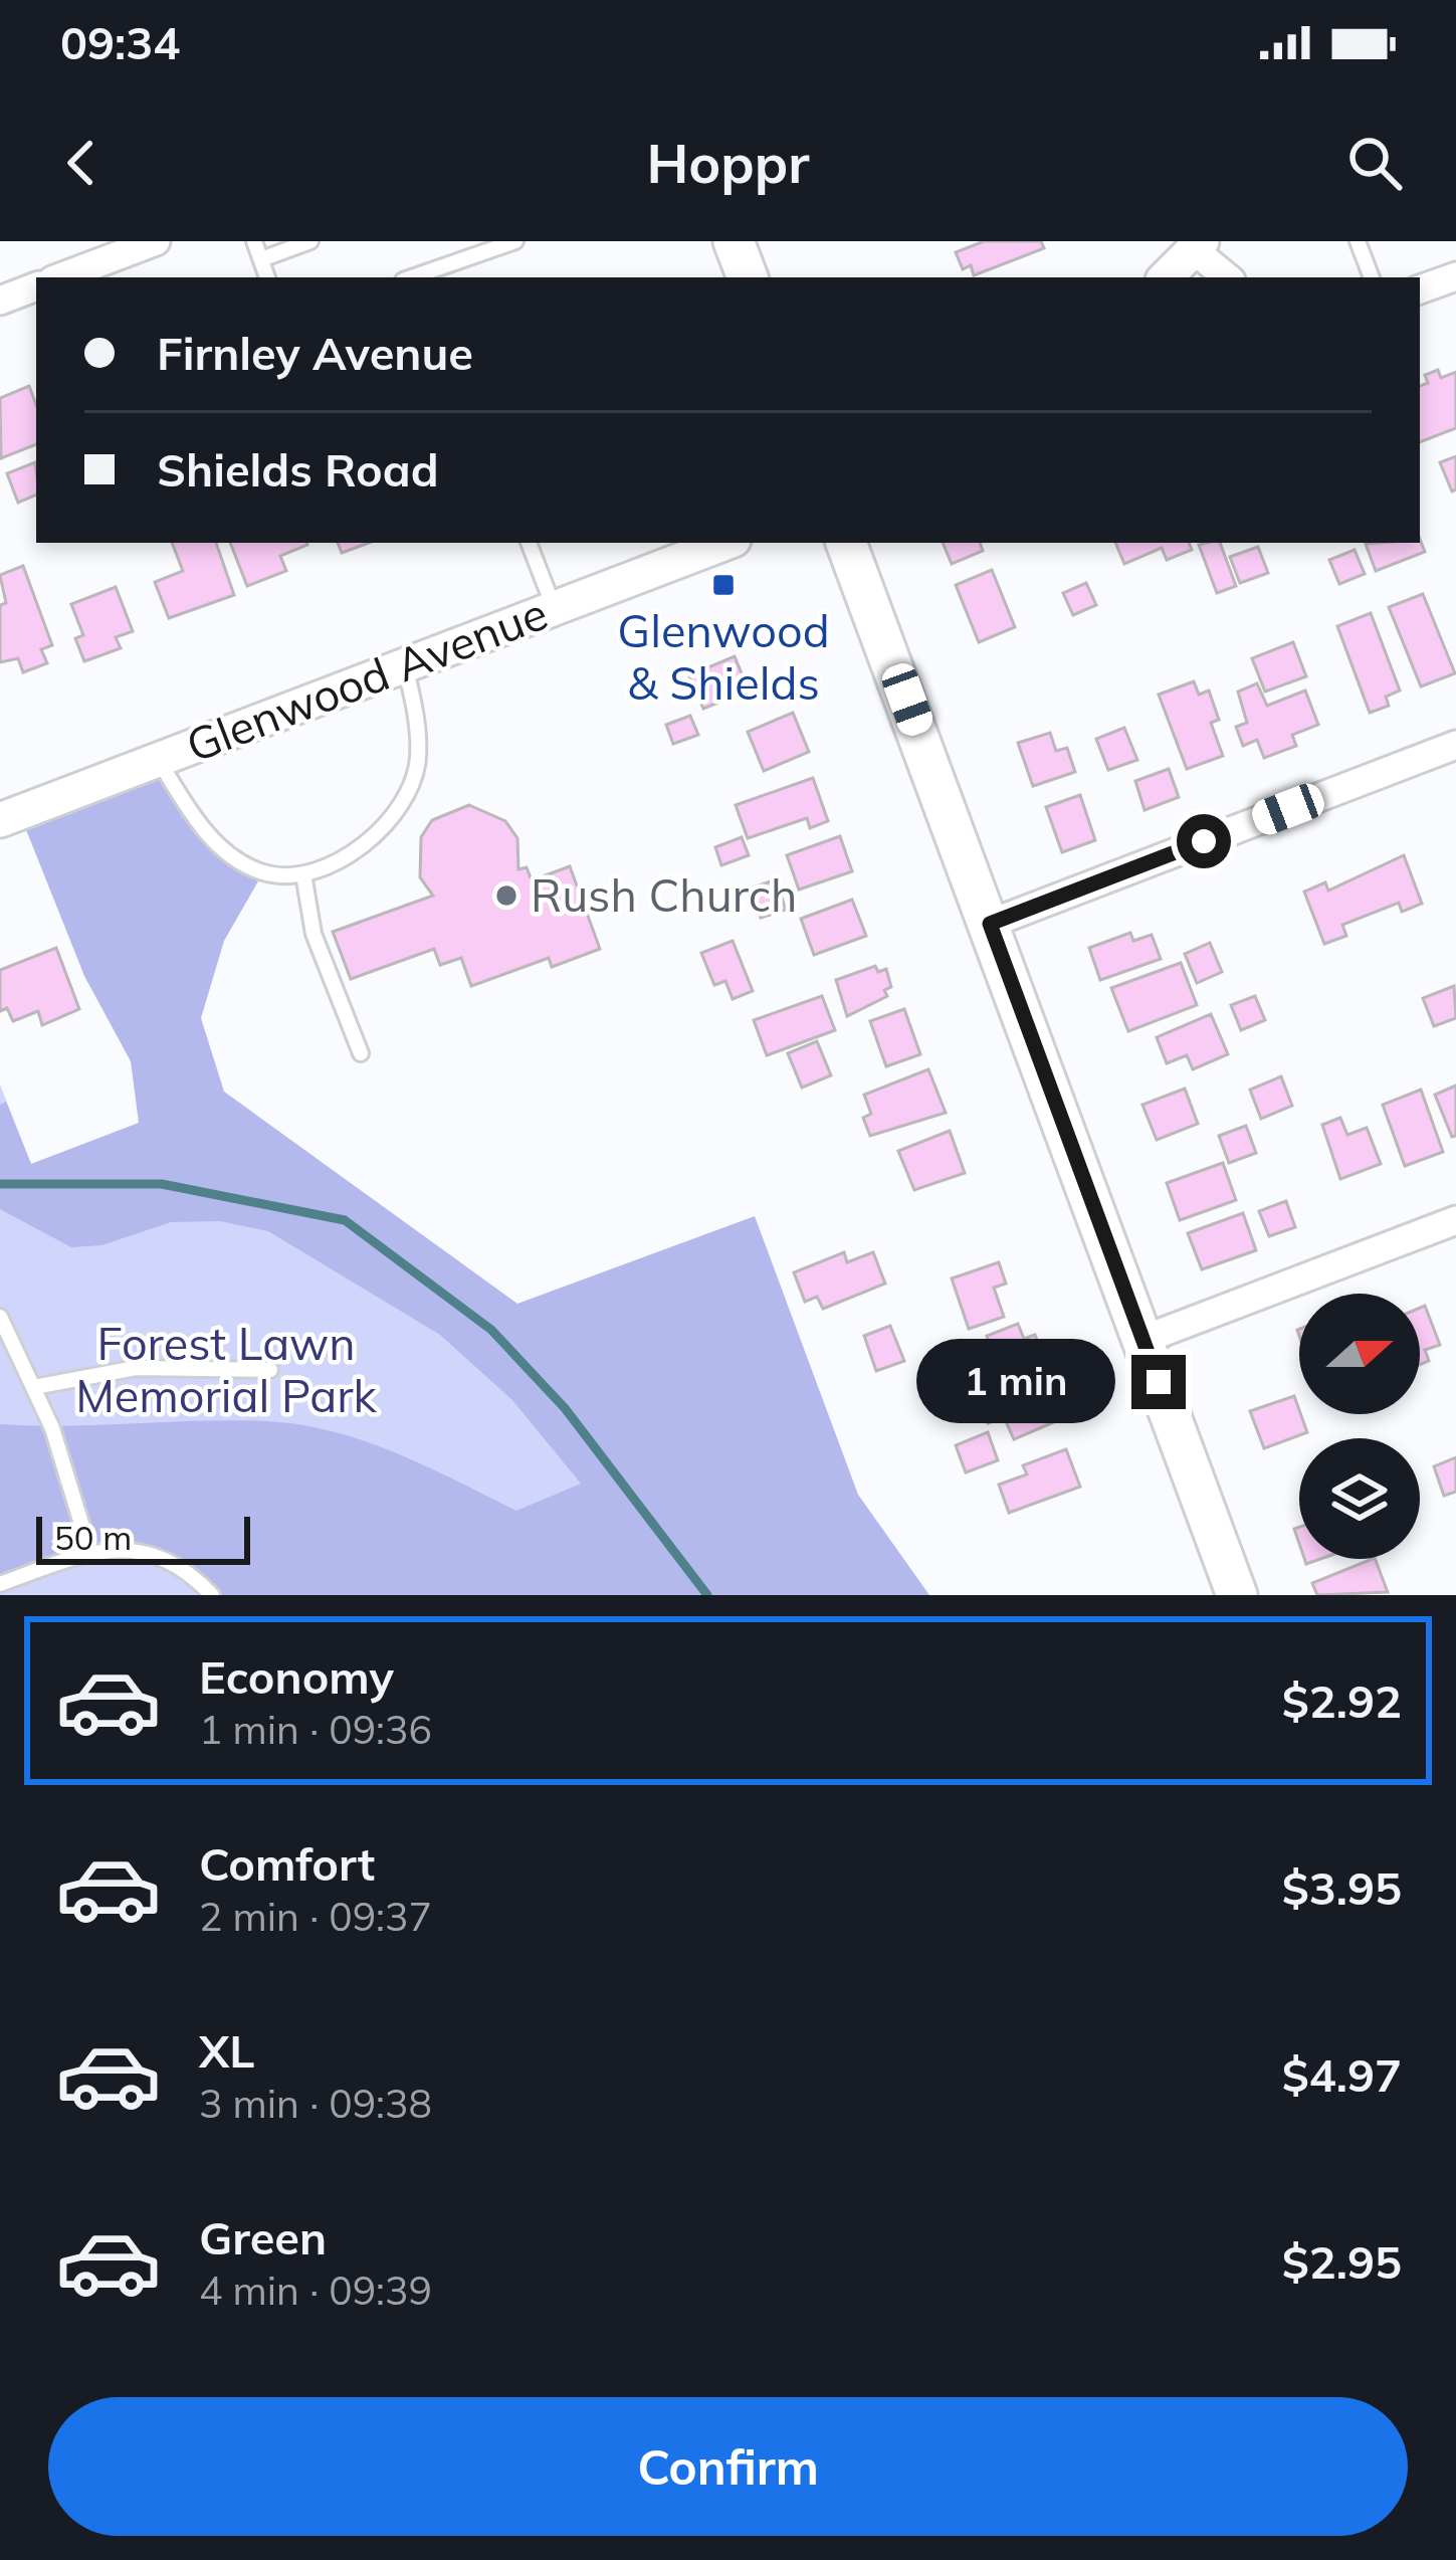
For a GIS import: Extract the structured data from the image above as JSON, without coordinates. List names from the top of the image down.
{
  "streets": {
    "street": ["Glenwood Avenue"]
  },
  "parks": ["Forest Lawn Memorial Park"],
  "places": {
    "transit": ["Glenwood & Shields"],
    "other": ["Rush Church"]
  },
  "scale_bar": "50 m",
  "north": "right",
  "page": {
    "status": "09:34",
    "header": "Hoppr",
    "banner": ["Firnley Avenue", "Shields Road"],
    "bubble": "1 min",
    "scale": "50 m",
    "list": [
      {
        "name": "Economy",
        "note": "1 min · 09:36",
        "value": "$2.92"
      },
      {
        "name": "Comfort",
        "note": "2 min · 09:37",
        "value": "$3.95"
      },
      {
        "name": "XL",
        "note": "3 min · 09:38",
        "value": "$4.97"
      },
      {
        "name": "Green",
        "note": "4 min · 09:39",
        "value": "$2.95"
      }
    ],
    "buttons": "Confirm"
  }
}
